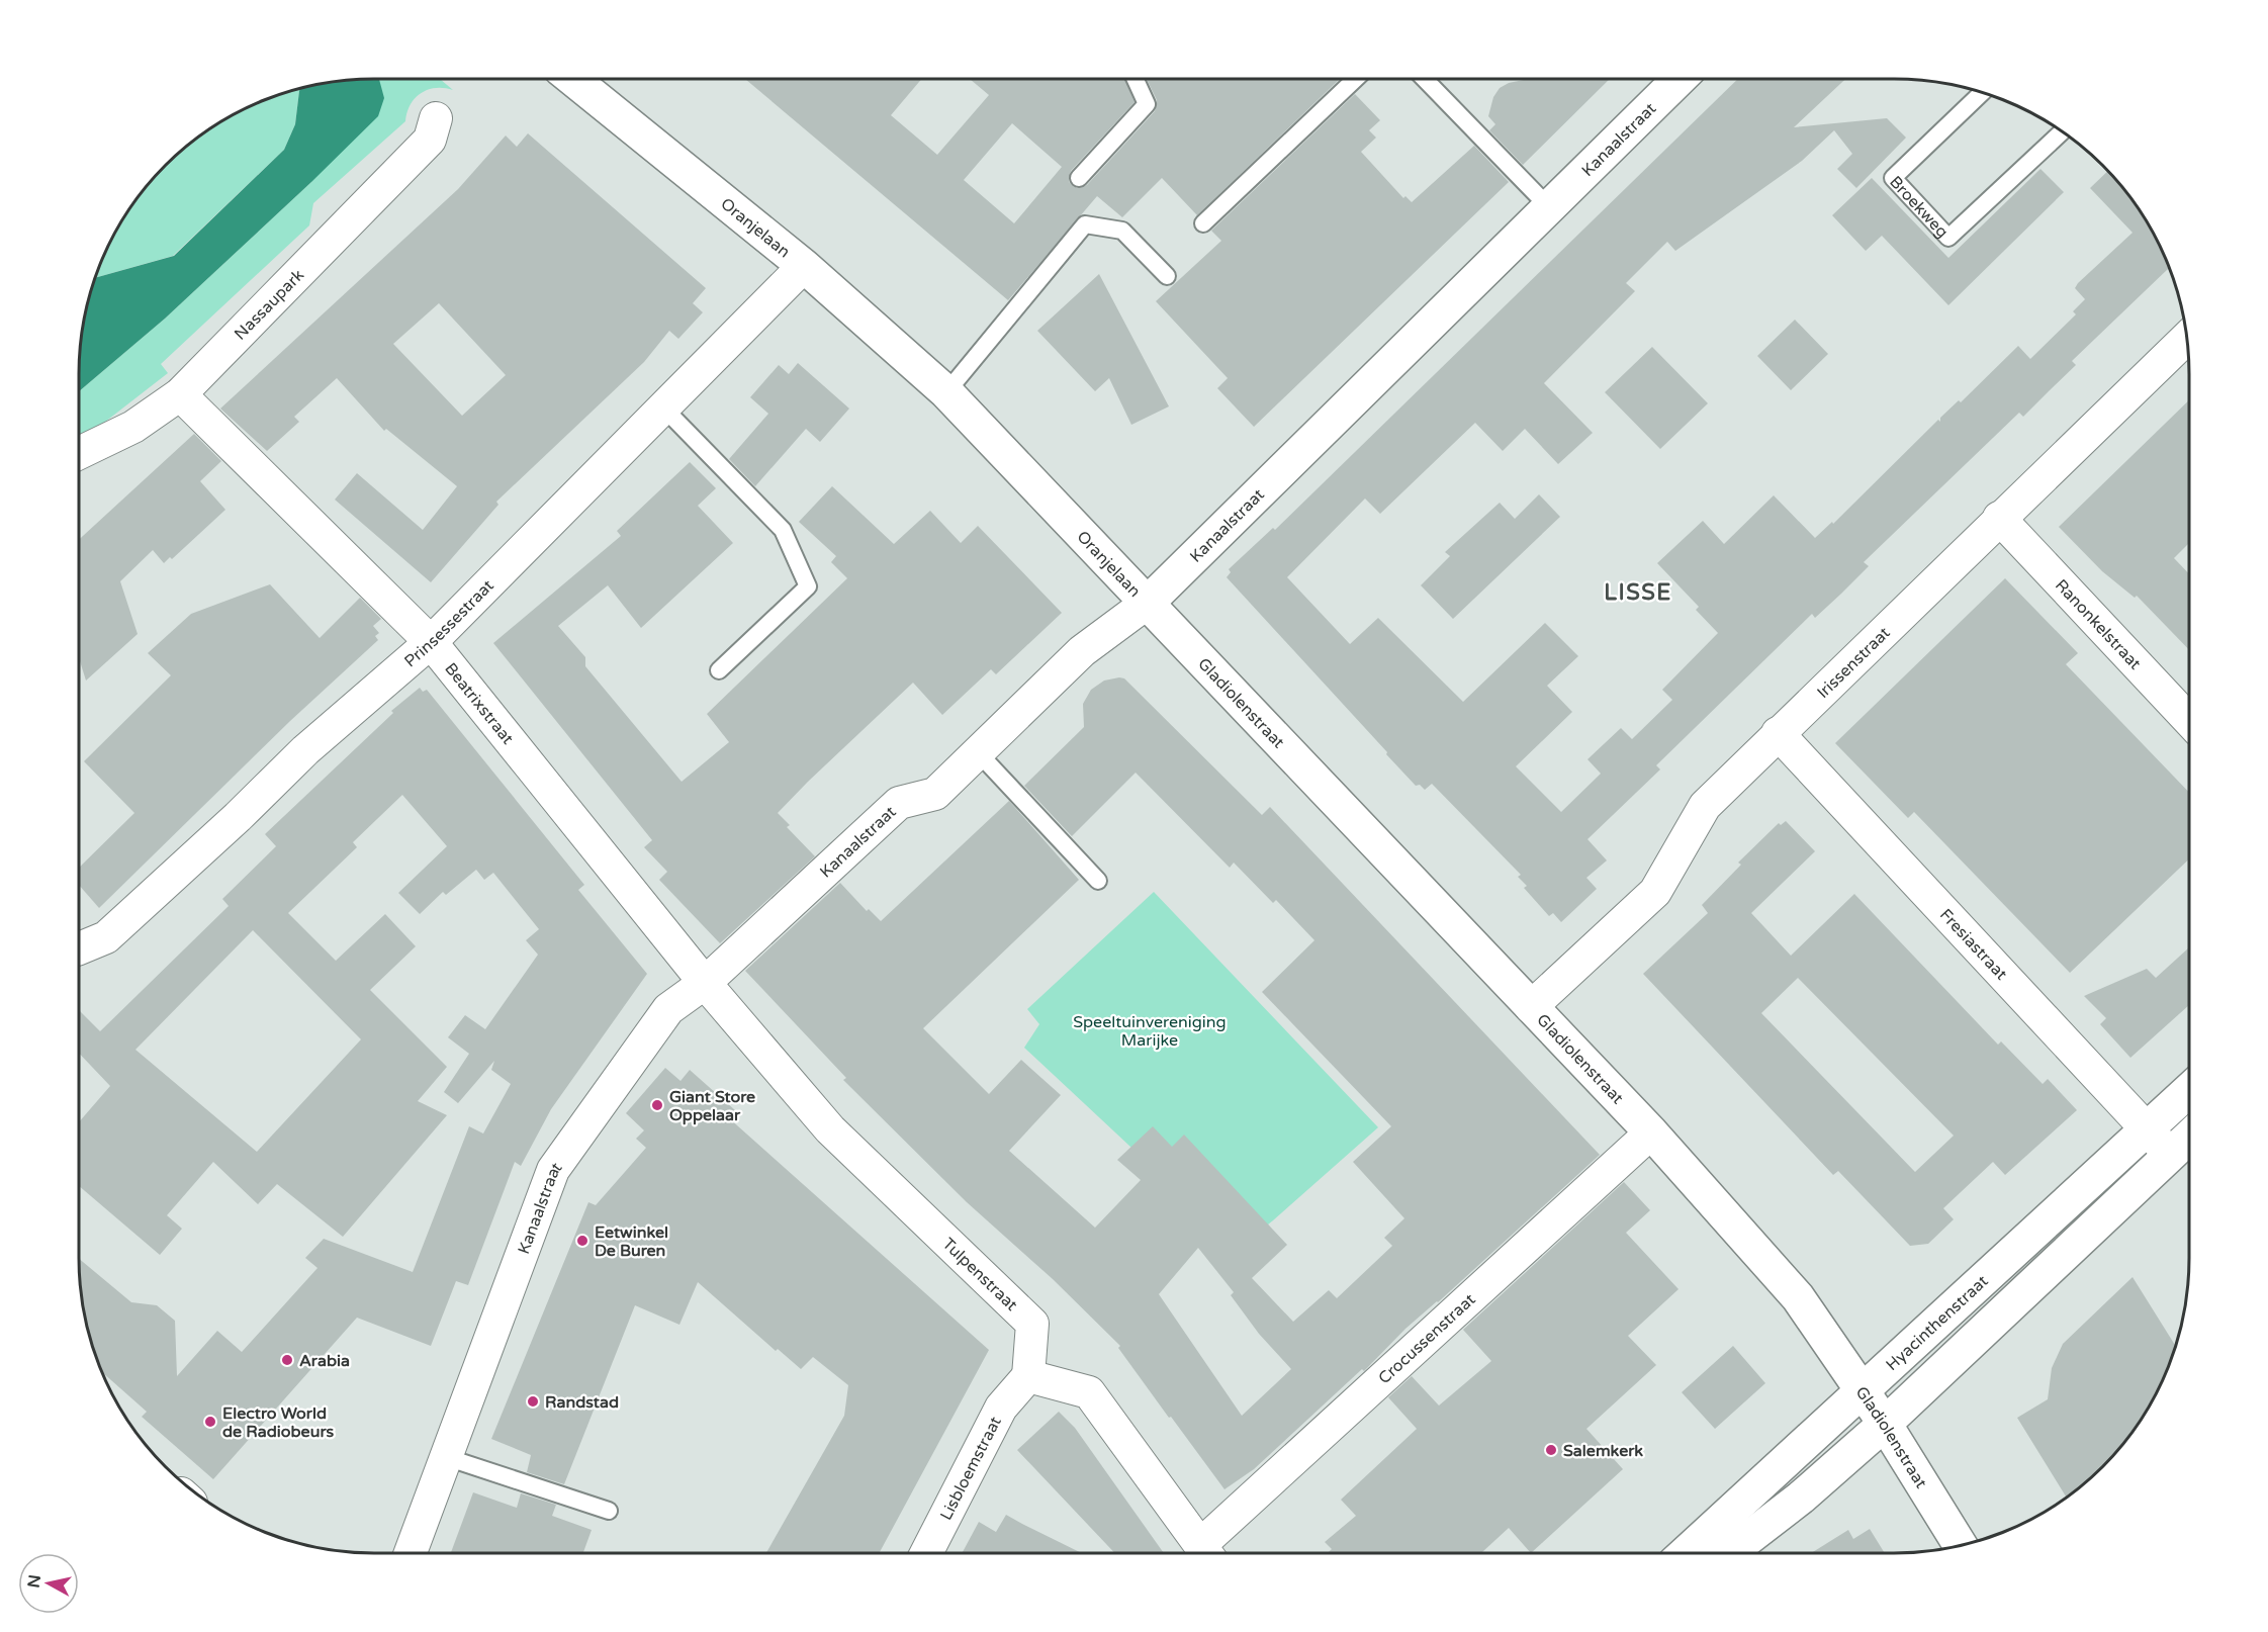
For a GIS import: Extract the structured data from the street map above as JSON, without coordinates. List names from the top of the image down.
{
  "streets": {
    "main road": [
      "Kanaalstraat",
      "Oranjelaan",
      "Gladiolenstraat",
      "Hyacinthenstraat"
    ],
    "street": [
      "Nassaupark",
      "Prinsessestraat",
      "Ranonkelstraat",
      "Irissenstraat",
      "Beatrixstraat",
      "Fresiastraat",
      "Tulpenstraat",
      "Crocussenstraat",
      "Lisbloemstraat"
    ],
    "lane": ["Broekweg"]
  },
  "crossings": [
    ["Kanaalstraat", "Oranjelaan"],
    ["Kanaalstraat", "Gladiolenstraat"],
    ["Kanaalstraat", "Beatrixstraat"],
    ["Kanaalstraat", "Tulpenstraat"],
    ["Oranjelaan", "Prinsessestraat"],
    ["Oranjelaan", "Gladiolenstraat"],
    ["Nassaupark", "Beatrixstraat"],
    ["Prinsessestraat", "Beatrixstraat"],
    ["Ranonkelstraat", "Irissenstraat"],
    ["Irissenstraat", "Gladiolenstraat"],
    ["Irissenstraat", "Fresiastraat"],
    ["Gladiolenstraat", "Hyacinthenstraat"],
    ["Gladiolenstraat", "Crocussenstraat"],
    ["Beatrixstraat", "Tulpenstraat"],
    ["Fresiastraat", "Hyacinthenstraat"],
    ["Tulpenstraat", "Lisbloemstraat"]
  ],
  "districts": ["LISSE"],
  "parks": ["Speeltuinvereniging Marijke"],
  "places": [
    "Giant Store Oppelaar",
    "Eetwinkel De Buren",
    "Arabia",
    "Randstad",
    "Electro World de Radiobeurs",
    "Salemkerk"
  ],
  "north": "left"
}
